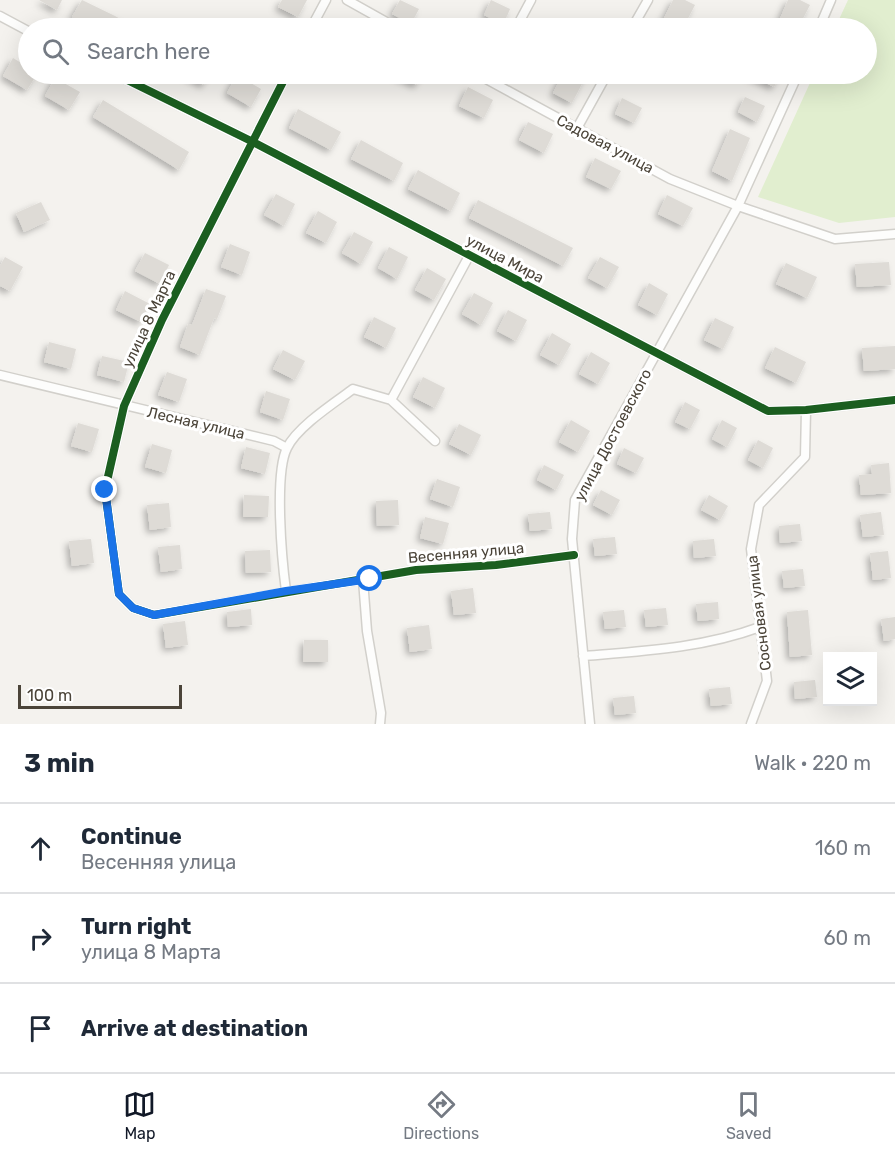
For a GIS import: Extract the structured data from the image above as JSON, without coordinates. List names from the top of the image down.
{
  "streets": {
    "street": [
      "Садовая улица",
      "улица Мира",
      "улица 8 Марта",
      "Лесная улица",
      "улица Достоевского",
      "Весенняя улица",
      "Сосновая улица"
    ]
  },
  "crossings": [
    ["Садовая улица", "улица Достоевского"],
    ["улица Мира", "улица 8 Марта"],
    ["улица Мира", "улица Достоевского"],
    ["улица Мира", "Сосновая улица"],
    ["улица 8 Марта", "Лесная улица"],
    ["улица 8 Марта", "Весенняя улица"],
    ["улица Достоевского", "Весенняя улица"]
  ],
  "scale_bar": "100 m",
  "page": {
    "search": "Search here",
    "scale": "100 m",
    "heading": ["3 min", "Walk · 220 m"],
    "list": [
      ["Continue", "Весенняя улица", "160 m"],
      ["Turn right", "улица 8 Марта", "60 m"],
      "Arrive at destination"
    ],
    "nav": ["Map", "Directions", "Saved"]
  }
}
